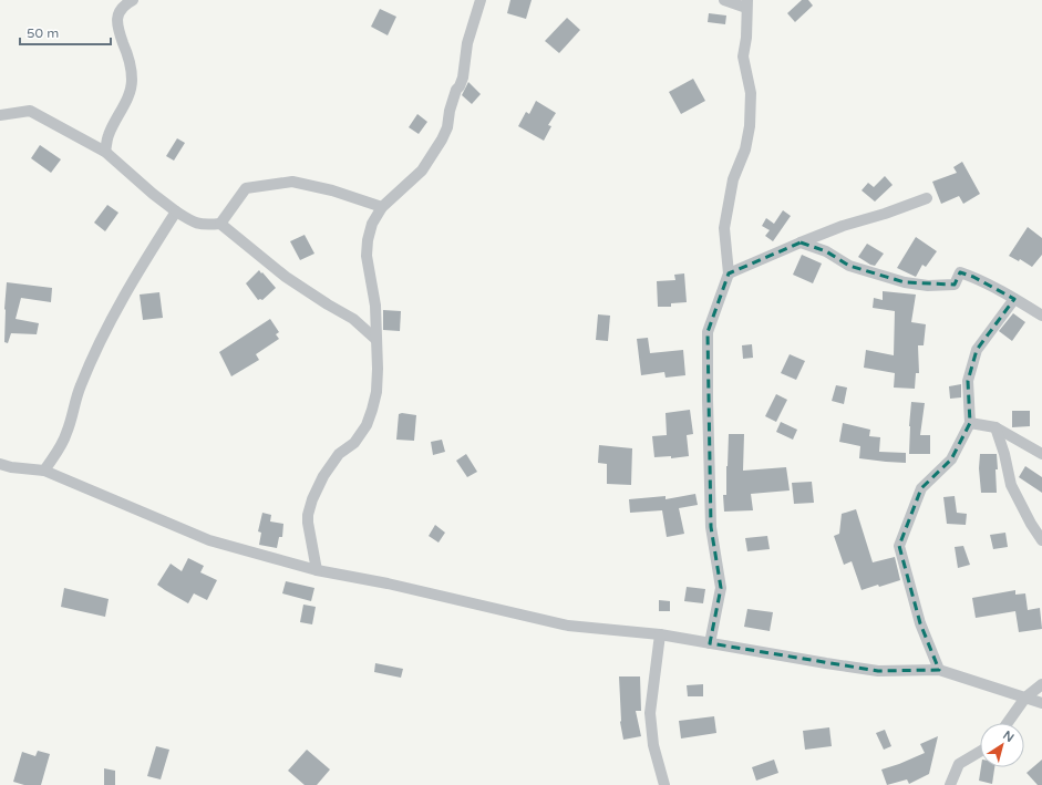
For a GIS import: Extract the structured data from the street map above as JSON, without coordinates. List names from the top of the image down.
{
  "scale_bar": "50 m",
  "north": "top right"
}
